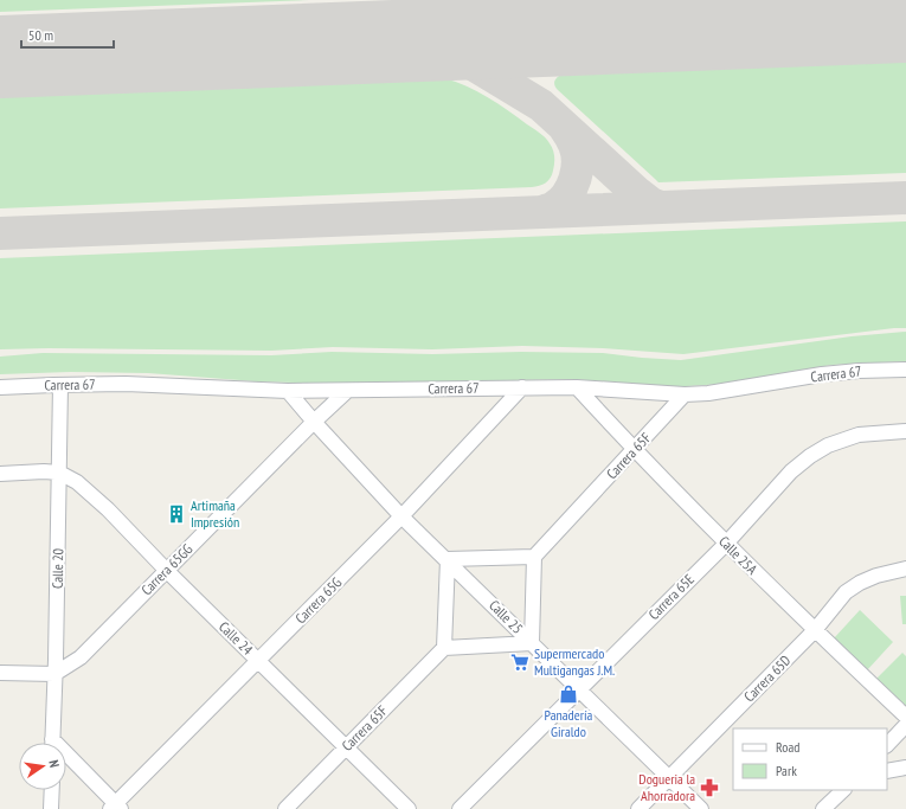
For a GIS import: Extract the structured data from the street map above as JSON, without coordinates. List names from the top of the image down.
{
  "streets": {
    "street": [
      "Carrera 67",
      "Carrera 65F",
      "Calle 25A",
      "Calle 20",
      "Carrera 65GG",
      "Carrera 65E",
      "Carrera 65G",
      "Calle 25",
      "Calle 24",
      "Carrera 65D"
    ]
  },
  "crossings": [
    ["Carrera 67", "Carrera 65F"],
    ["Carrera 67", "Calle 25A"],
    ["Carrera 67", "Calle 20"],
    ["Carrera 67", "Carrera 65G"],
    ["Carrera 67", "Calle 25"],
    ["Carrera 65F", "Calle 25A"],
    ["Carrera 65F", "Calle 24"],
    ["Calle 25A", "Carrera 65E"],
    ["Calle 25A", "Carrera 65D"],
    ["Calle 20", "Carrera 65GG"],
    ["Calle 20", "Calle 24"],
    ["Carrera 65GG", "Calle 25"],
    ["Carrera 65GG", "Calle 24"],
    ["Carrera 65E", "Calle 25"],
    ["Carrera 65G", "Calle 25"],
    ["Carrera 65G", "Calle 24"],
    ["Calle 25", "Carrera 65D"]
  ],
  "places": {
    "building": ["Artimaña Impresión"],
    "supermarket": ["Supermercado Multigangas J.M."],
    "shop": ["Panadería Giraldo"],
    "pharmacy": ["Dogueria la Ahorradora"]
  },
  "legend": ["Road", "Park"],
  "scale_bar": "50 m",
  "north": "right"
}
